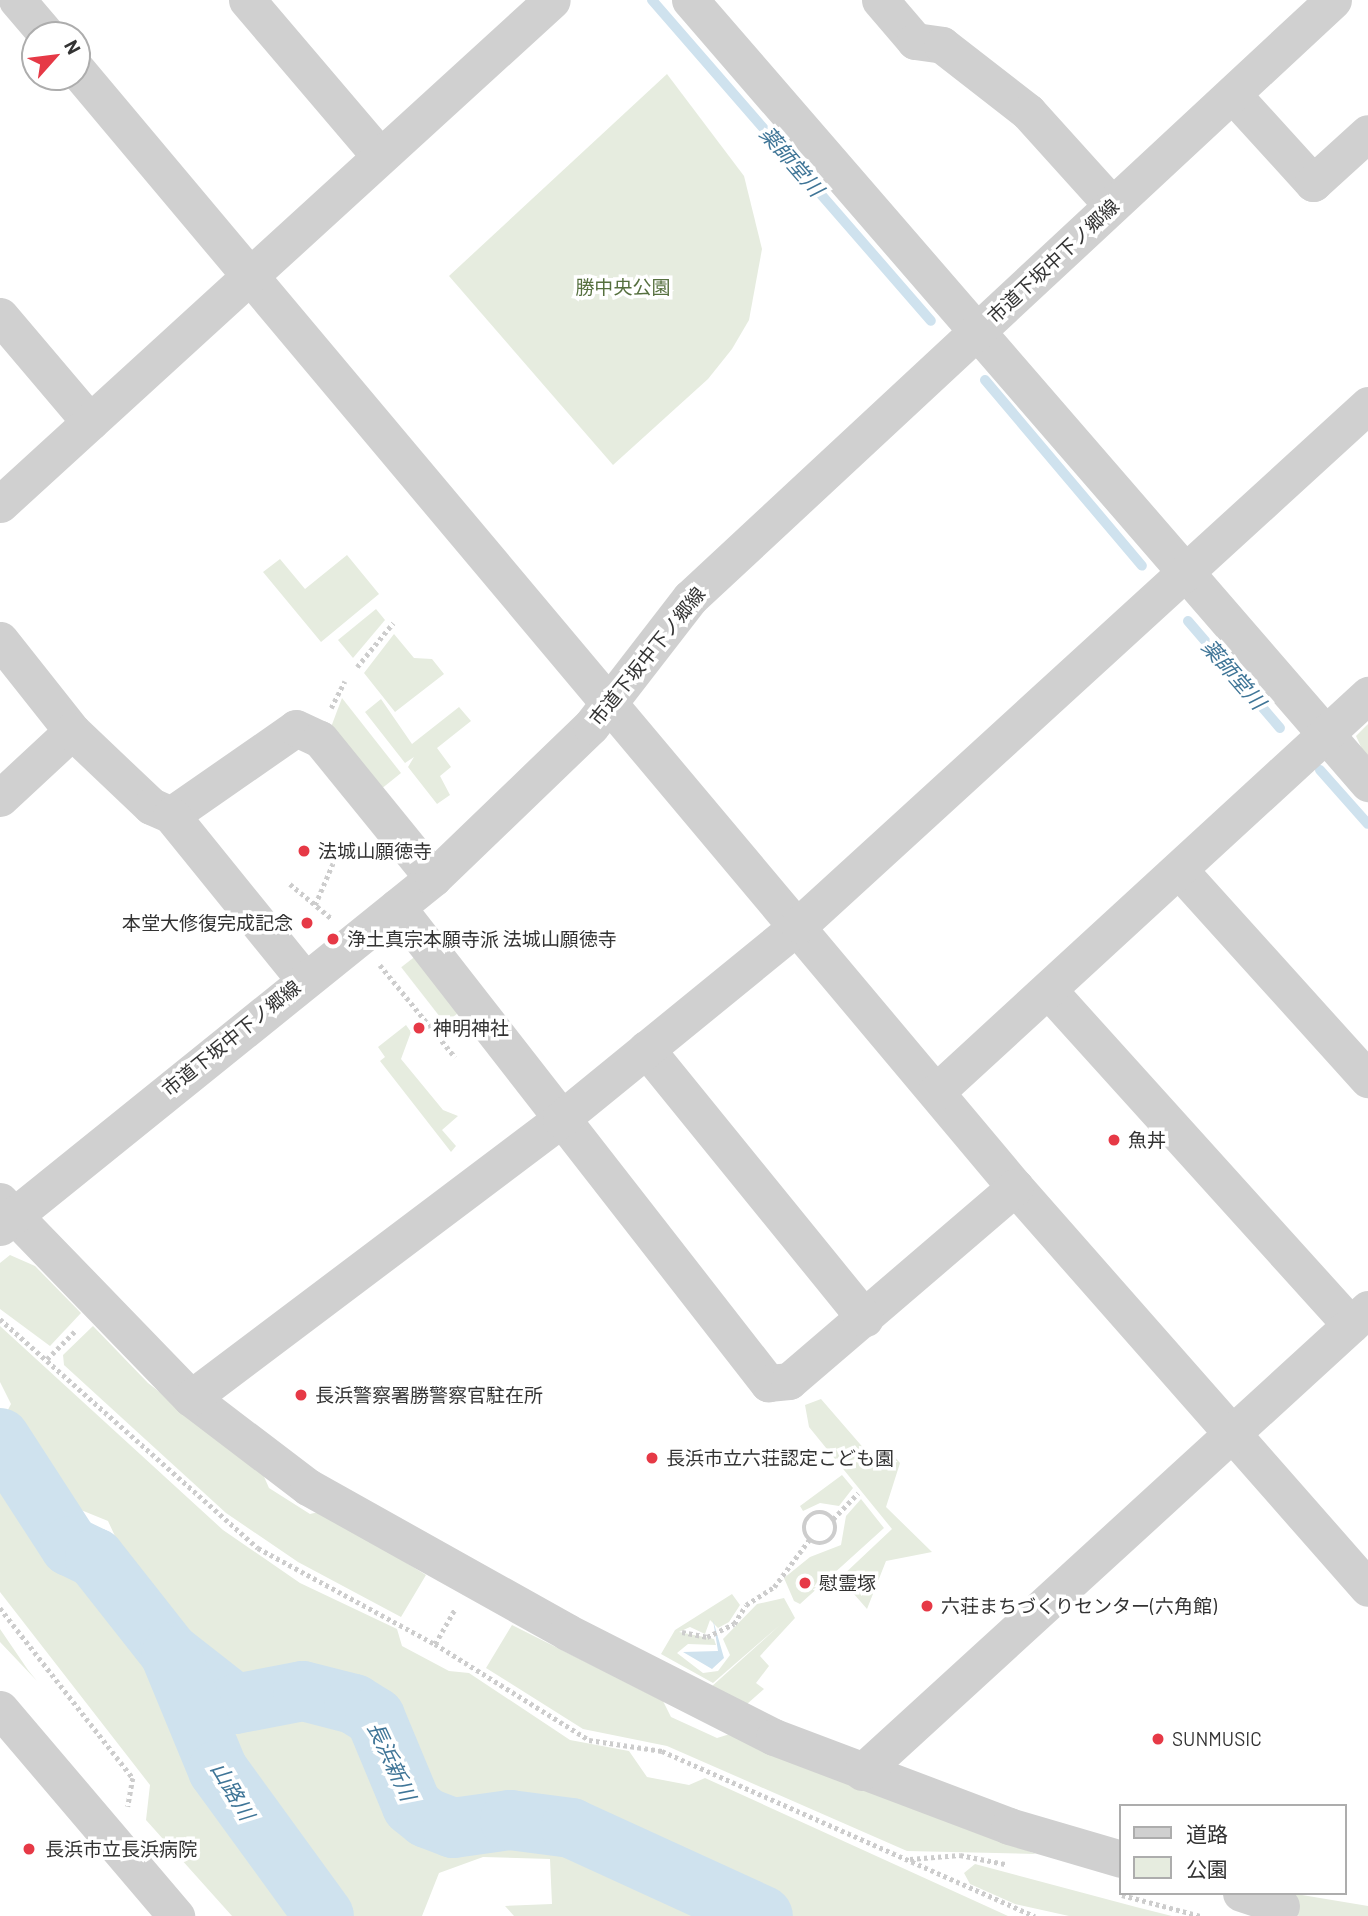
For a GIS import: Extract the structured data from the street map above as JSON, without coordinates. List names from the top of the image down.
{
  "streets": {
    "street": ["市道下坂中下ノ郷線"]
  },
  "water": ["薬師堂川", "長浜新川", "山路川"],
  "parks": ["勝中央公園"],
  "places": [
    "法城山願徳寺",
    "本堂大修復完成記念",
    "浄土真宗本願寺派 法城山願徳寺",
    "神明神社",
    "魚丼",
    "長浜警察署勝警察官駐在所",
    "長浜市立六荘認定こども園",
    "慰霊塚",
    "六荘まちづくりセンター(六角館)",
    "SUNMUSIC",
    "長浜市立長浜病院"
  ],
  "legend": ["道路", "公園"],
  "north": "top right"
}
